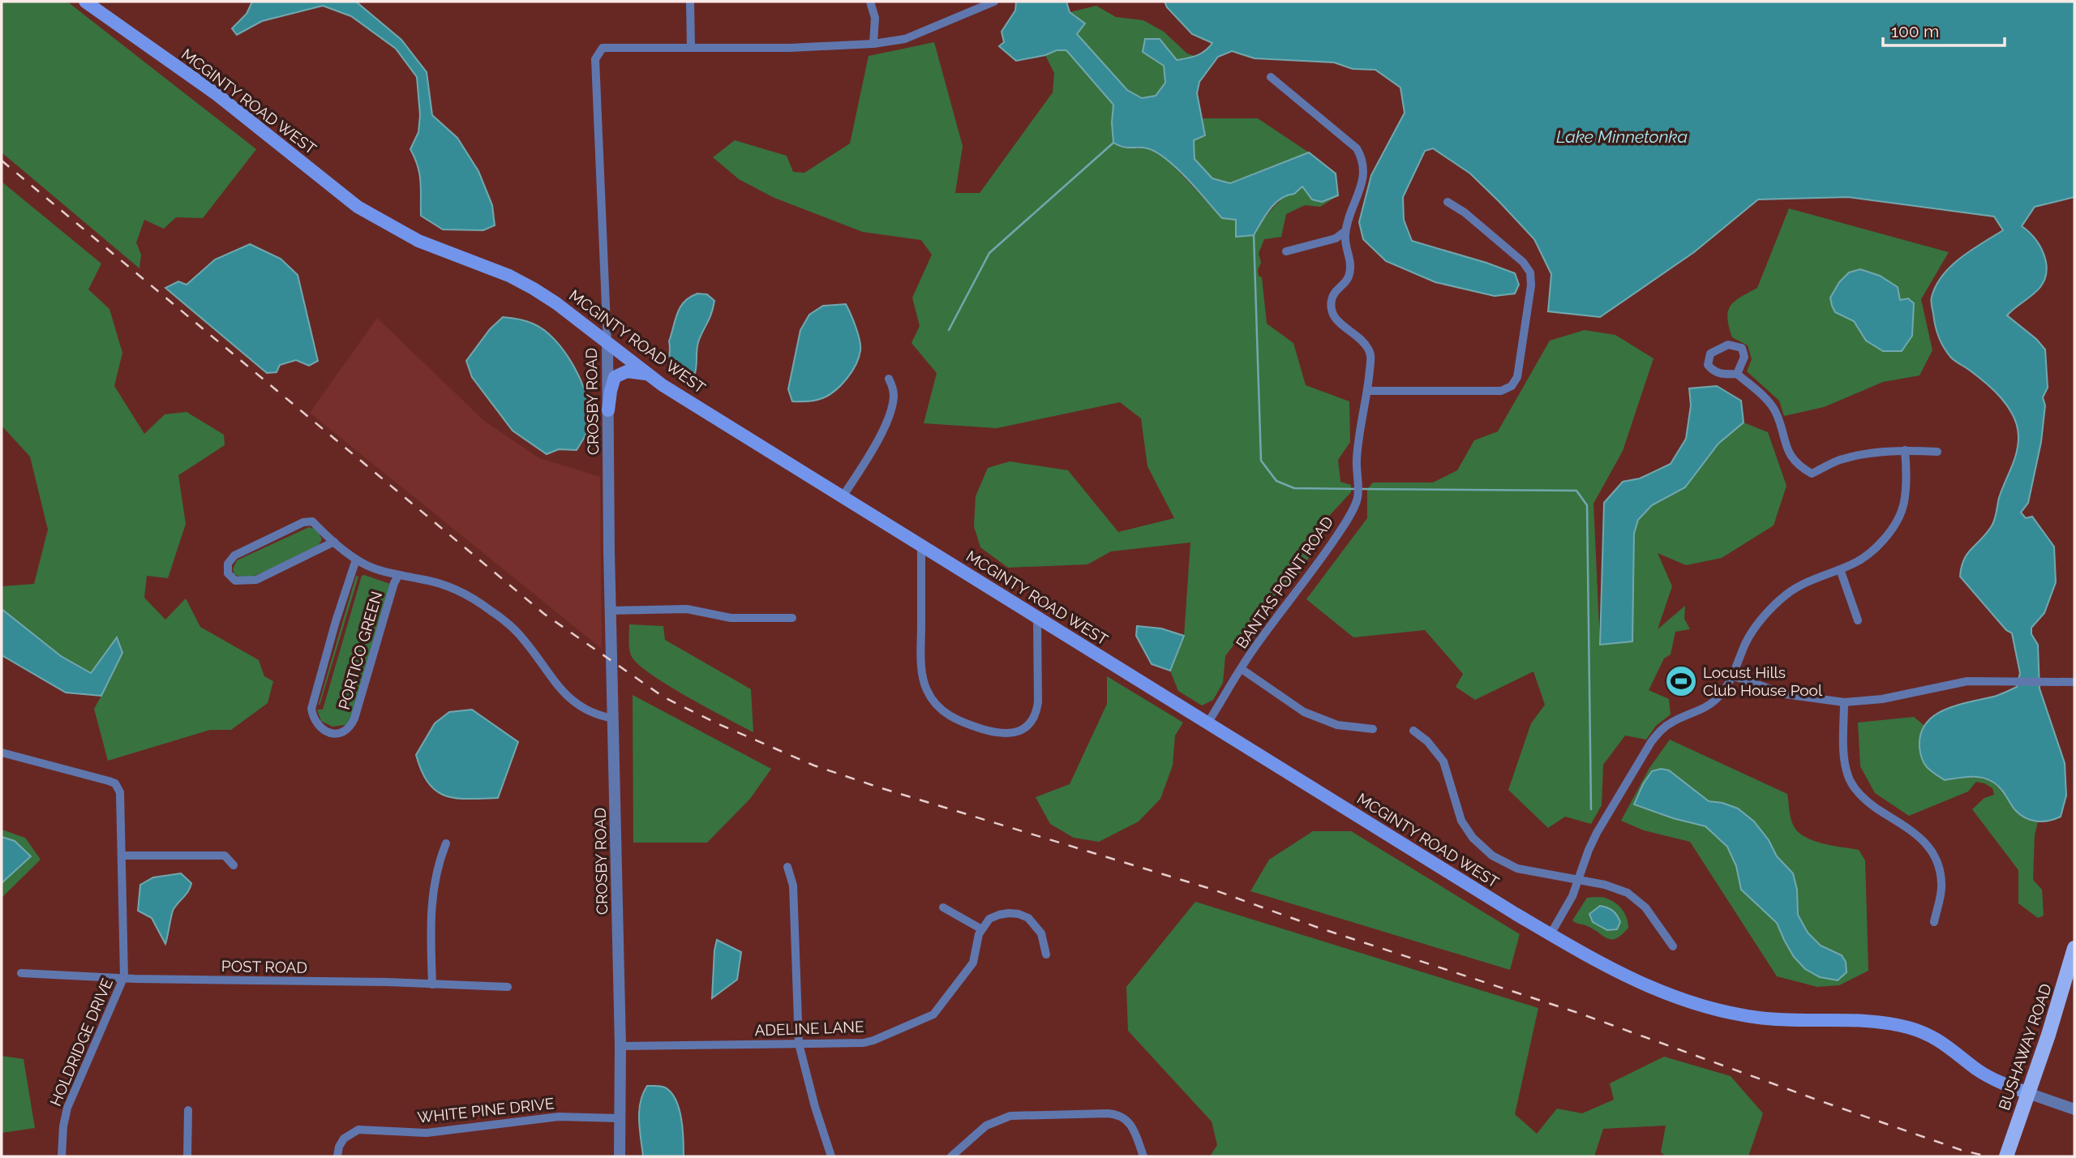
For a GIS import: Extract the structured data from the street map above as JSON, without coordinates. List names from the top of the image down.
{
  "streets": {
    "main road": ["MCGINTY ROAD WEST", "BUSHAWAY ROAD"],
    "street": [
      "CROSBY ROAD",
      "BANTAS POINT ROAD",
      "PORTICO GREEN",
      "POST ROAD",
      "ADELINE LANE",
      "HOLDRIDGE DRIVE",
      "WHITE PINE DRIVE"
    ]
  },
  "crossings": [
    ["MCGINTY ROAD WEST", "CROSBY ROAD"],
    ["MCGINTY ROAD WEST", "BANTAS POINT ROAD"],
    ["MCGINTY ROAD WEST", "BUSHAWAY ROAD"],
    ["CROSBY ROAD", "ADELINE LANE"],
    ["CROSBY ROAD", "WHITE PINE DRIVE"],
    ["POST ROAD", "HOLDRIDGE DRIVE"]
  ],
  "water": ["Lake Minnetonka"],
  "places": {
    "sports": ["Locust Hills Club House Pool"]
  },
  "scale_bar": "100 m"
}
